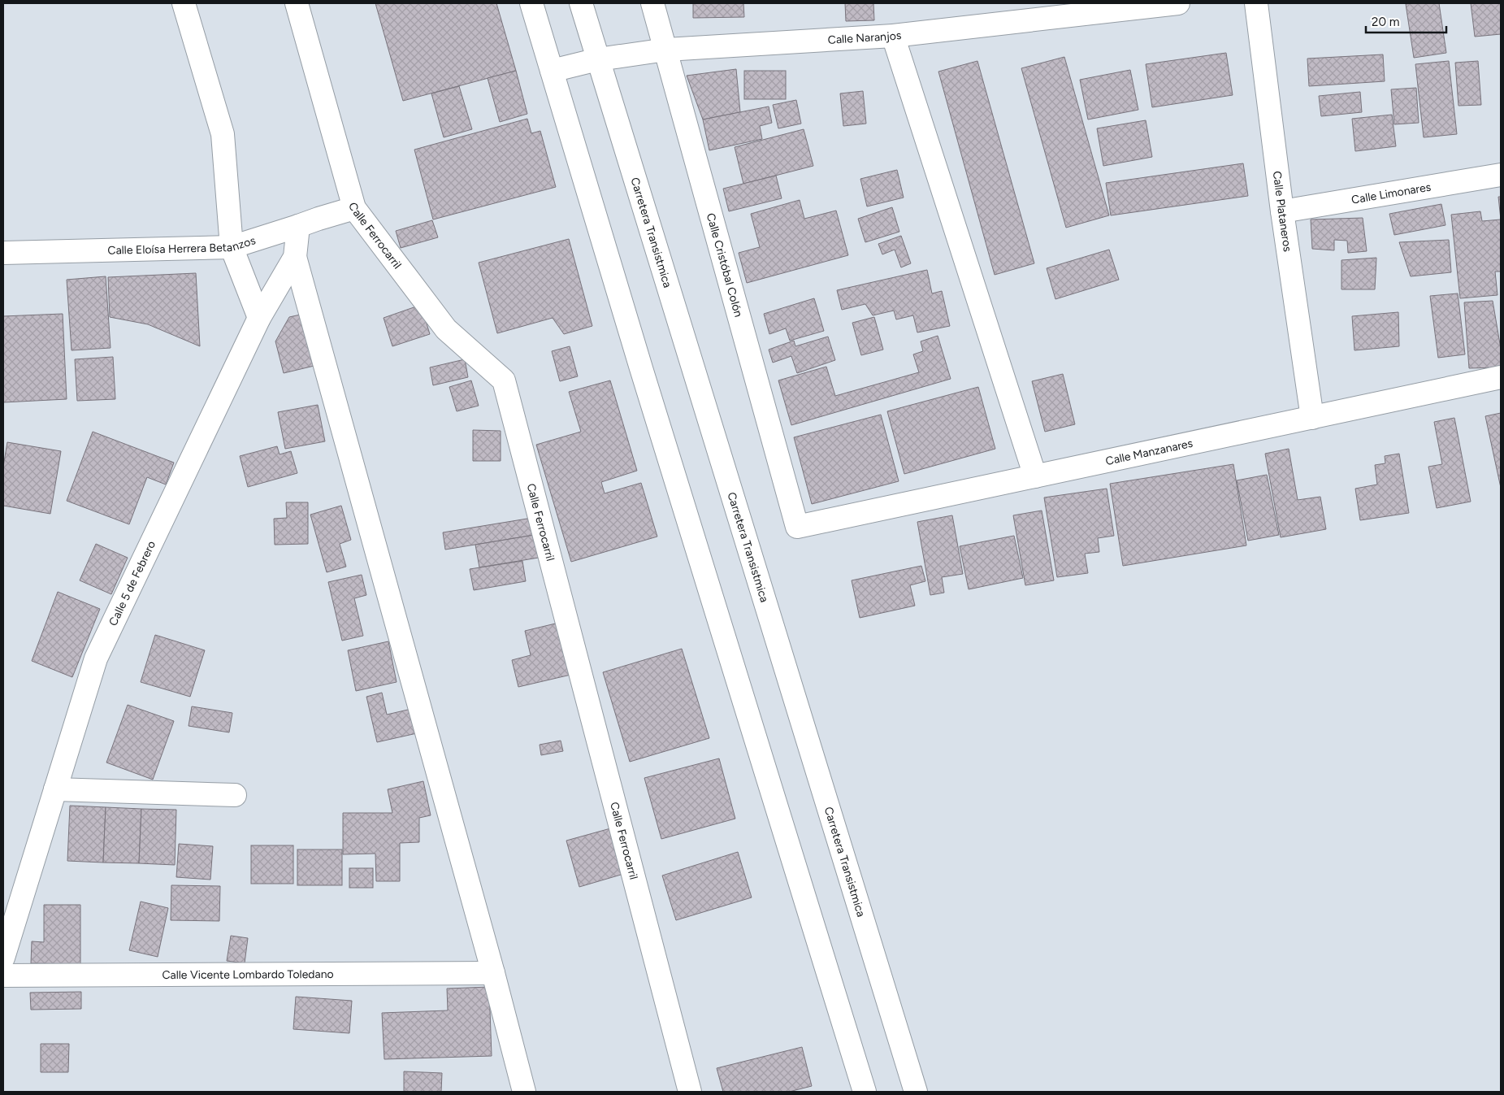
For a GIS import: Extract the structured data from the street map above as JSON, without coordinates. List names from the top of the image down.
{
  "streets": {
    "street": [
      "Calle Naranjos",
      "Calle Limonares",
      "Calle Plataneros",
      "Carretera Transistmica",
      "Calle Ferrocarril",
      "Calle Eloísa Herrera Betanzos",
      "Calle Cristóbal Colón",
      "Calle Manzanares",
      "Calle 5 de Febrero",
      "Calle Vicente Lombardo Toledano"
    ]
  },
  "crossings": [
    ["Calle Naranjos", "Carretera Transistmica"],
    ["Calle Naranjos", "Calle Cristóbal Colón"],
    ["Calle Limonares", "Calle Plataneros"],
    ["Calle Plataneros", "Calle Manzanares"],
    ["Calle Ferrocarril", "Calle Eloísa Herrera Betanzos"],
    ["Calle Eloísa Herrera Betanzos", "Calle 5 de Febrero"],
    ["Calle Cristóbal Colón", "Calle Manzanares"]
  ],
  "scale_bar": "20 m"
}
